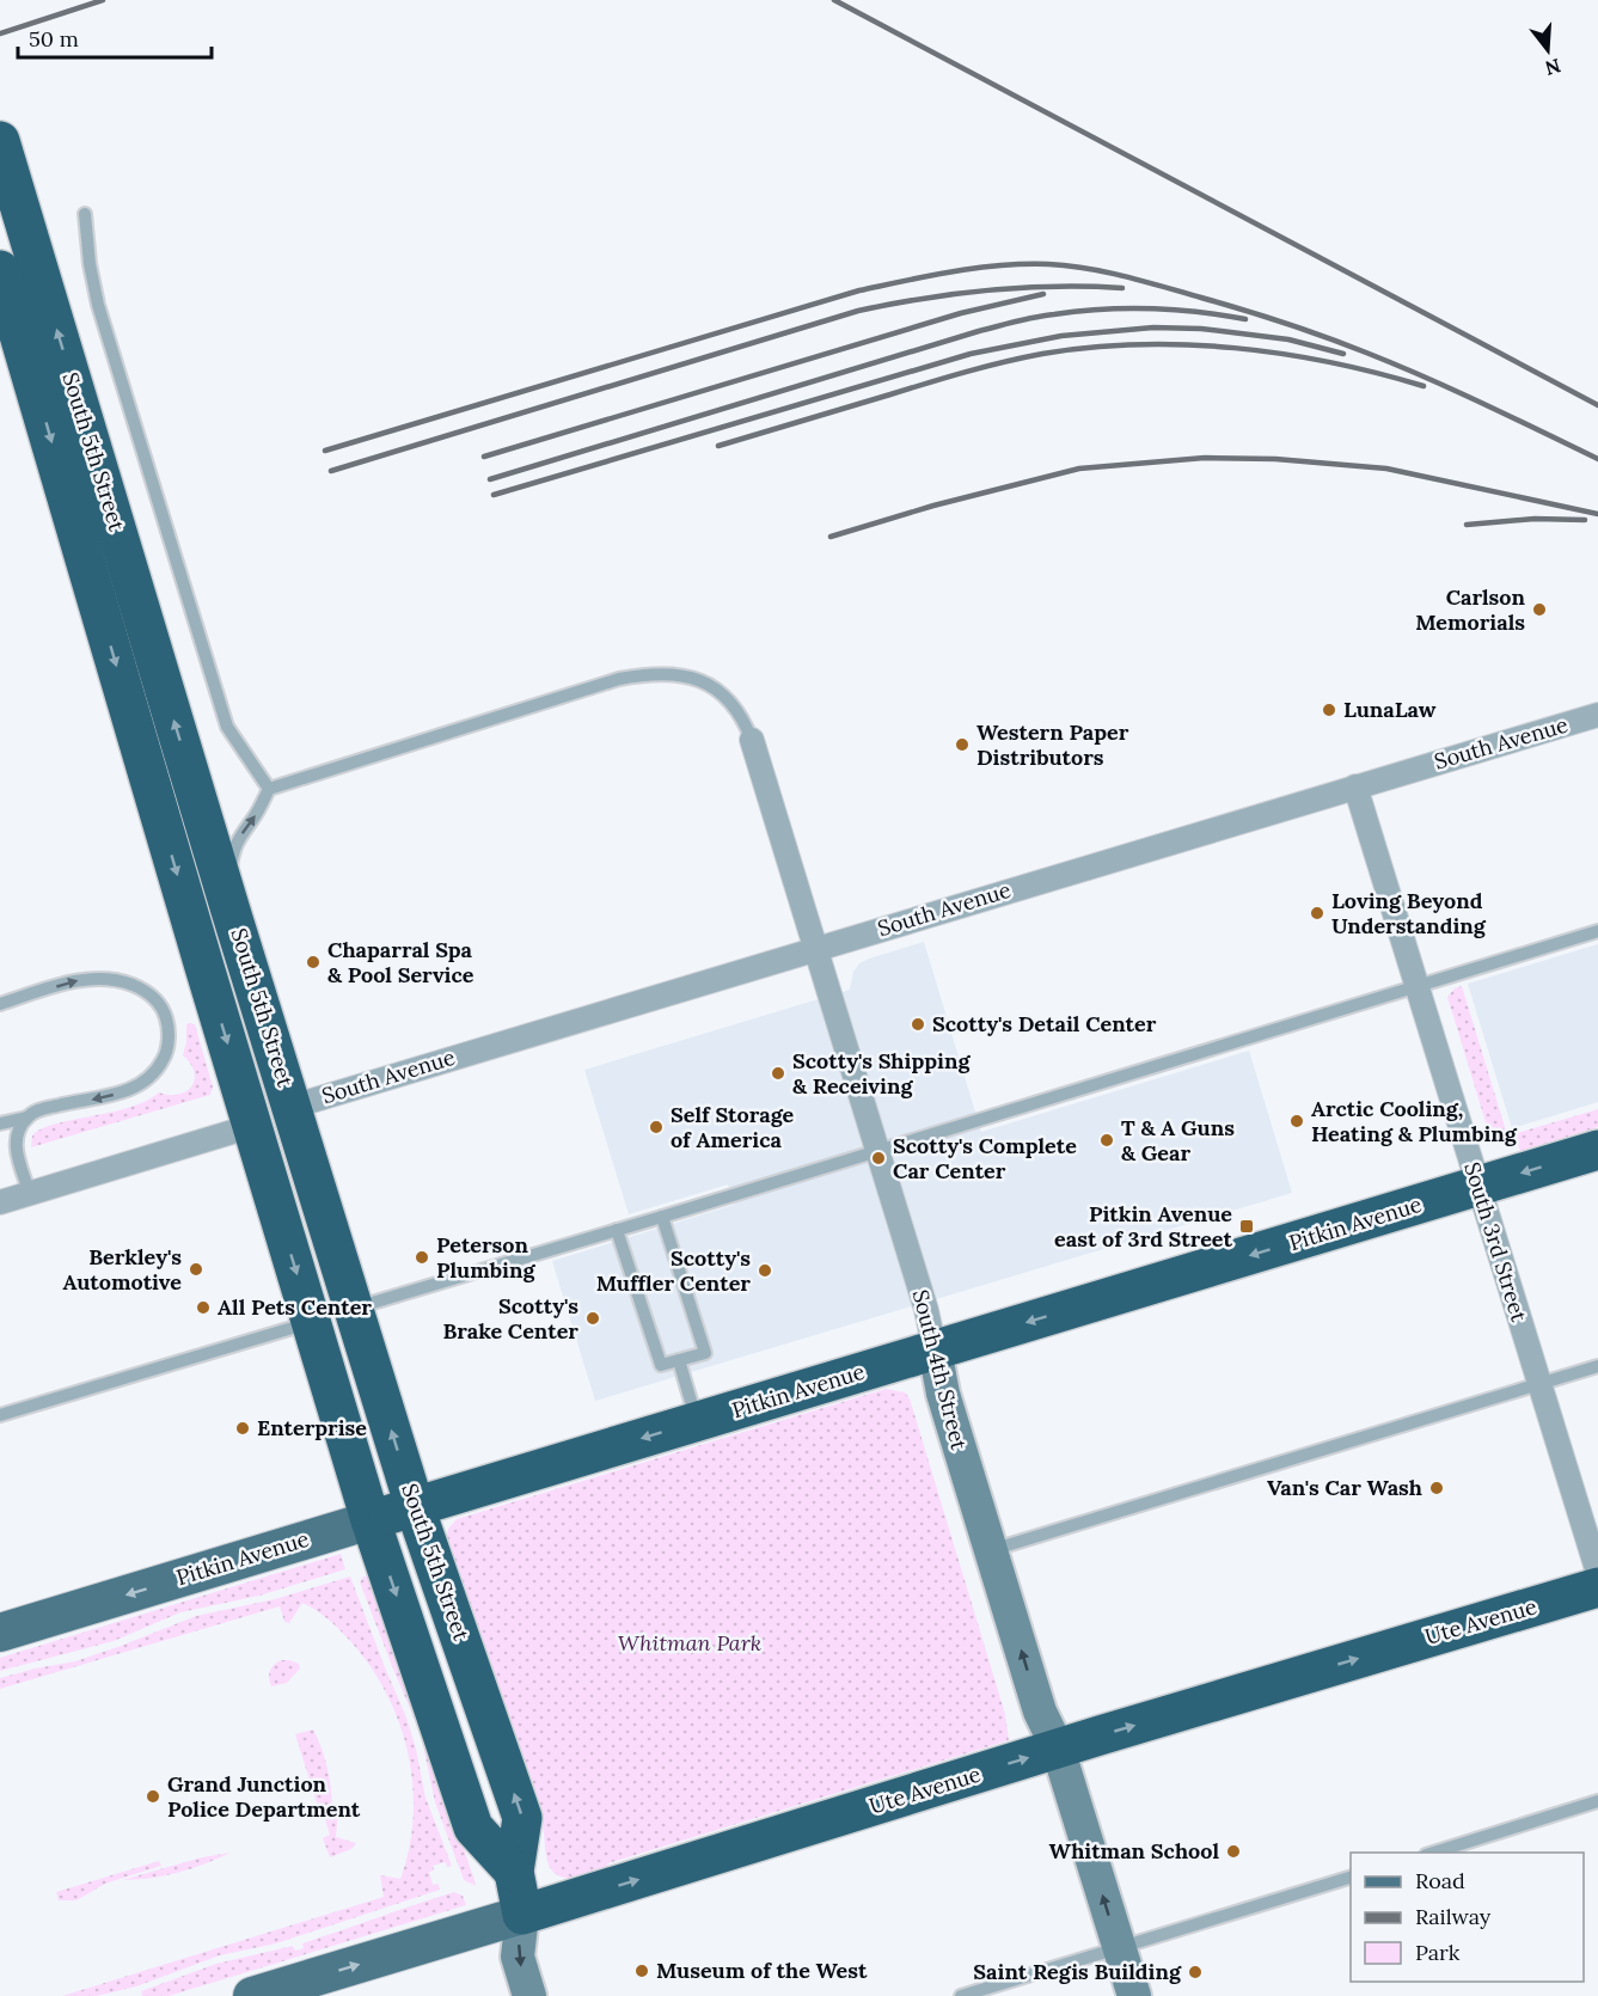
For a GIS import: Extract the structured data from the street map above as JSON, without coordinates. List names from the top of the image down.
{
  "streets": {
    "highway": ["South 5th Street", "Pitkin Avenue", "Ute Avenue"],
    "main road": ["South 4th Street"],
    "street": ["South Avenue", "South 3rd Street"]
  },
  "crossings": [
    ["South 5th Street", "South Avenue"],
    ["South 5th Street", "Pitkin Avenue"],
    ["South 5th Street", "Ute Avenue"],
    ["South Avenue", "South 3rd Street"],
    ["South Avenue", "South 4th Street"],
    ["Pitkin Avenue", "South 3rd Street"],
    ["Pitkin Avenue", "South 4th Street"],
    ["South 4th Street", "Ute Avenue"]
  ],
  "one_way": ["Pitkin Avenue", "Ute Avenue"],
  "parks": ["Whitman Park"],
  "places": {
    "other": [
      "Carlson Memorials",
      "LunaLaw",
      "Western Paper Distributors",
      "Loving Beyond Understanding",
      "Chaparral Spa & Pool Service",
      "Scotty's Detail Center",
      "Scotty's Shipping & Receiving",
      "Arctic Cooling, Heating & Plumbing",
      "Self Storage of America",
      "T & A Guns & Gear",
      "Scotty's Complete Car Center",
      "Peterson Plumbing",
      "Berkley's Automotive",
      "Scotty's Muffler Center",
      "All Pets Center",
      "Scotty's Brake Center",
      "Enterprise",
      "Van's Car Wash",
      "Grand Junction Police Department",
      "Whitman School",
      "Museum of the West",
      "Saint Regis Building"
    ],
    "transit": ["Pitkin Avenue east of 3rd Street"]
  },
  "legend": ["Road", "Railway", "Park"],
  "scale_bar": "50 m",
  "north": "bottom"
}
